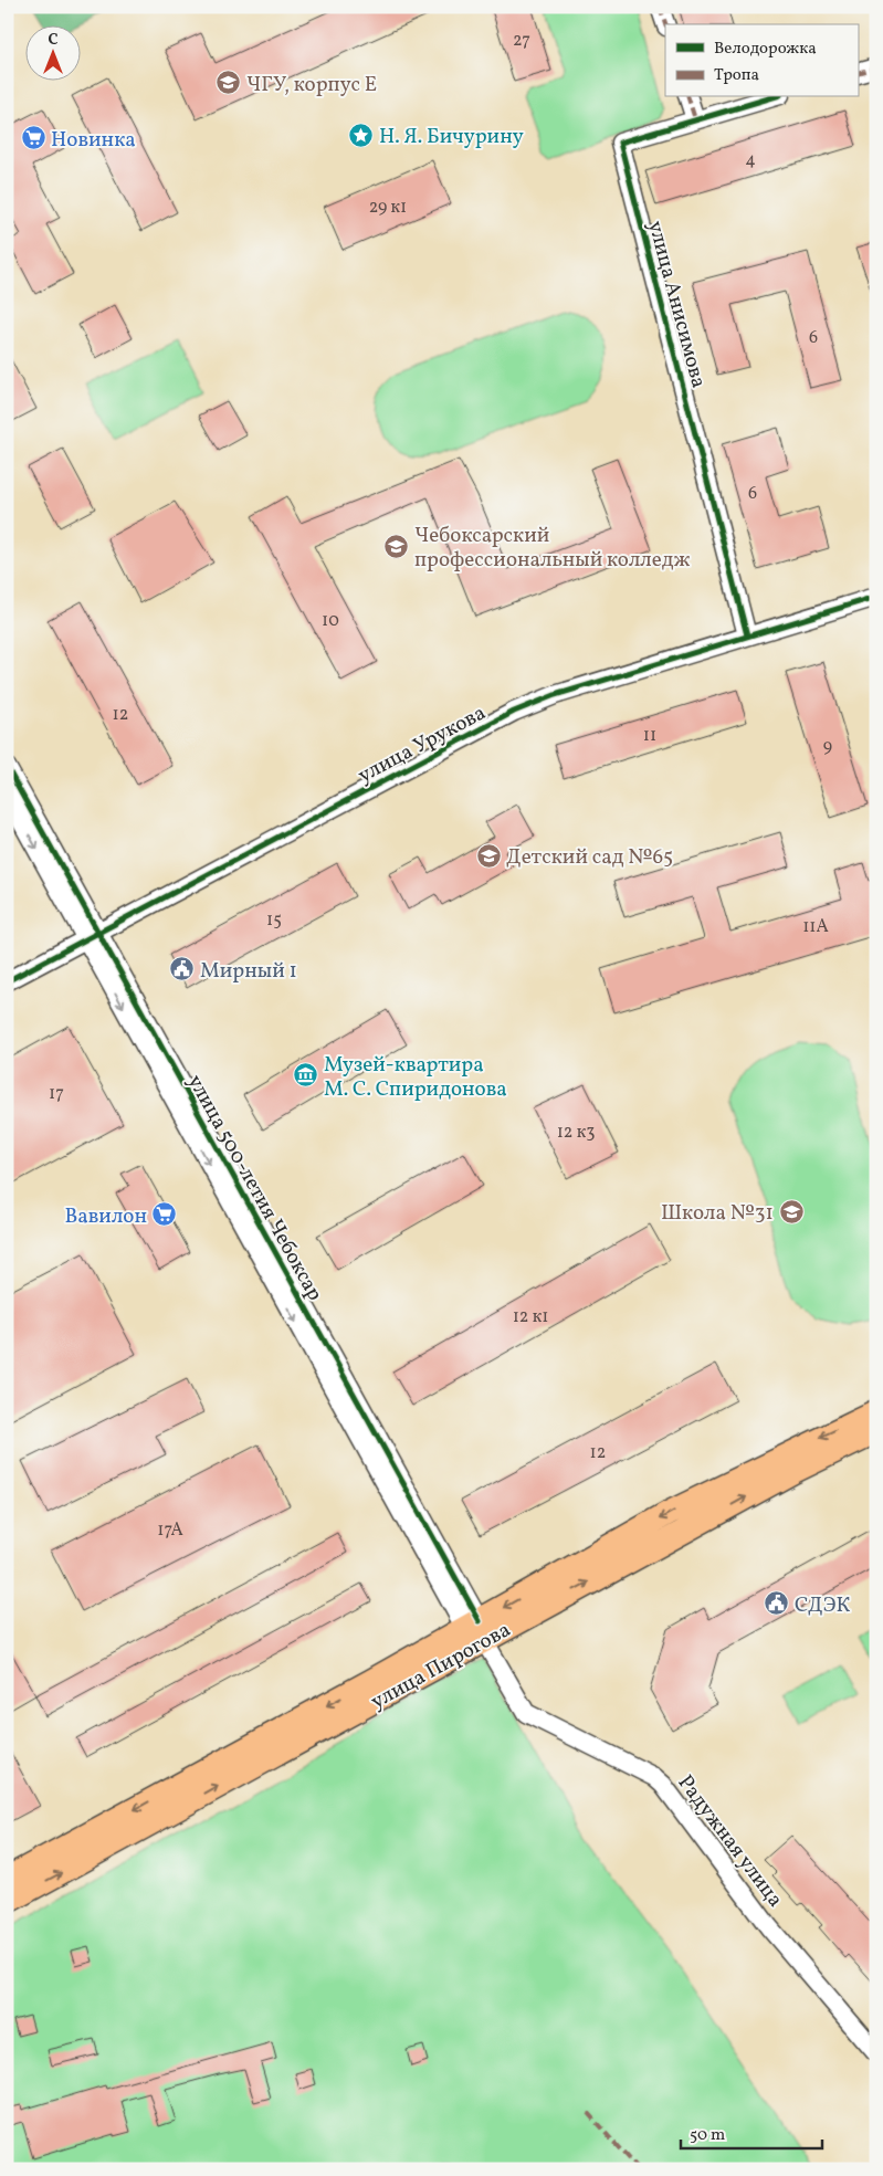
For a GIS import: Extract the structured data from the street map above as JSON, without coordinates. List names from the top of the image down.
{
  "streets": {
    "main road": ["улица Пирогова"],
    "street": [
      "улица Анисимова",
      "улица Урукова",
      "улица 500-летия Чебоксар",
      "Радужная улица"
    ]
  },
  "crossings": [
    ["улица Анисимова", "улица Урукова"],
    ["улица Урукова", "улица 500-летия Чебоксар"],
    ["улица 500-летия Чебоксар", "улица Пирогова"],
    ["улица 500-летия Чебоксар", "Радужная улица"],
    ["улица Пирогова", "Радужная улица"]
  ],
  "places": {
    "school or university": [
      "ЧГУ, корпус Е",
      "Чебоксарский профессиональный колледж",
      "Детский сад №65",
      "Школа №31"
    ],
    "place": ["Н. Я. Бичурину"],
    "supermarket": ["Новинка", "Вавилон"],
    "public building": ["Мирный 1", "СДЭК"],
    "museum": ["Музей-квартира М. С. Спиридонова"]
  },
  "house_numbers": [
    "27",
    "4",
    "29 к1",
    "6",
    "6",
    "10",
    "12",
    "11",
    "9",
    "15",
    "11А",
    "17",
    "12 к3",
    "12 к1",
    "12",
    "17А"
  ],
  "legend": ["Велодорожка", "Тропа"],
  "scale_bar": "50 m",
  "north": "top"
}
